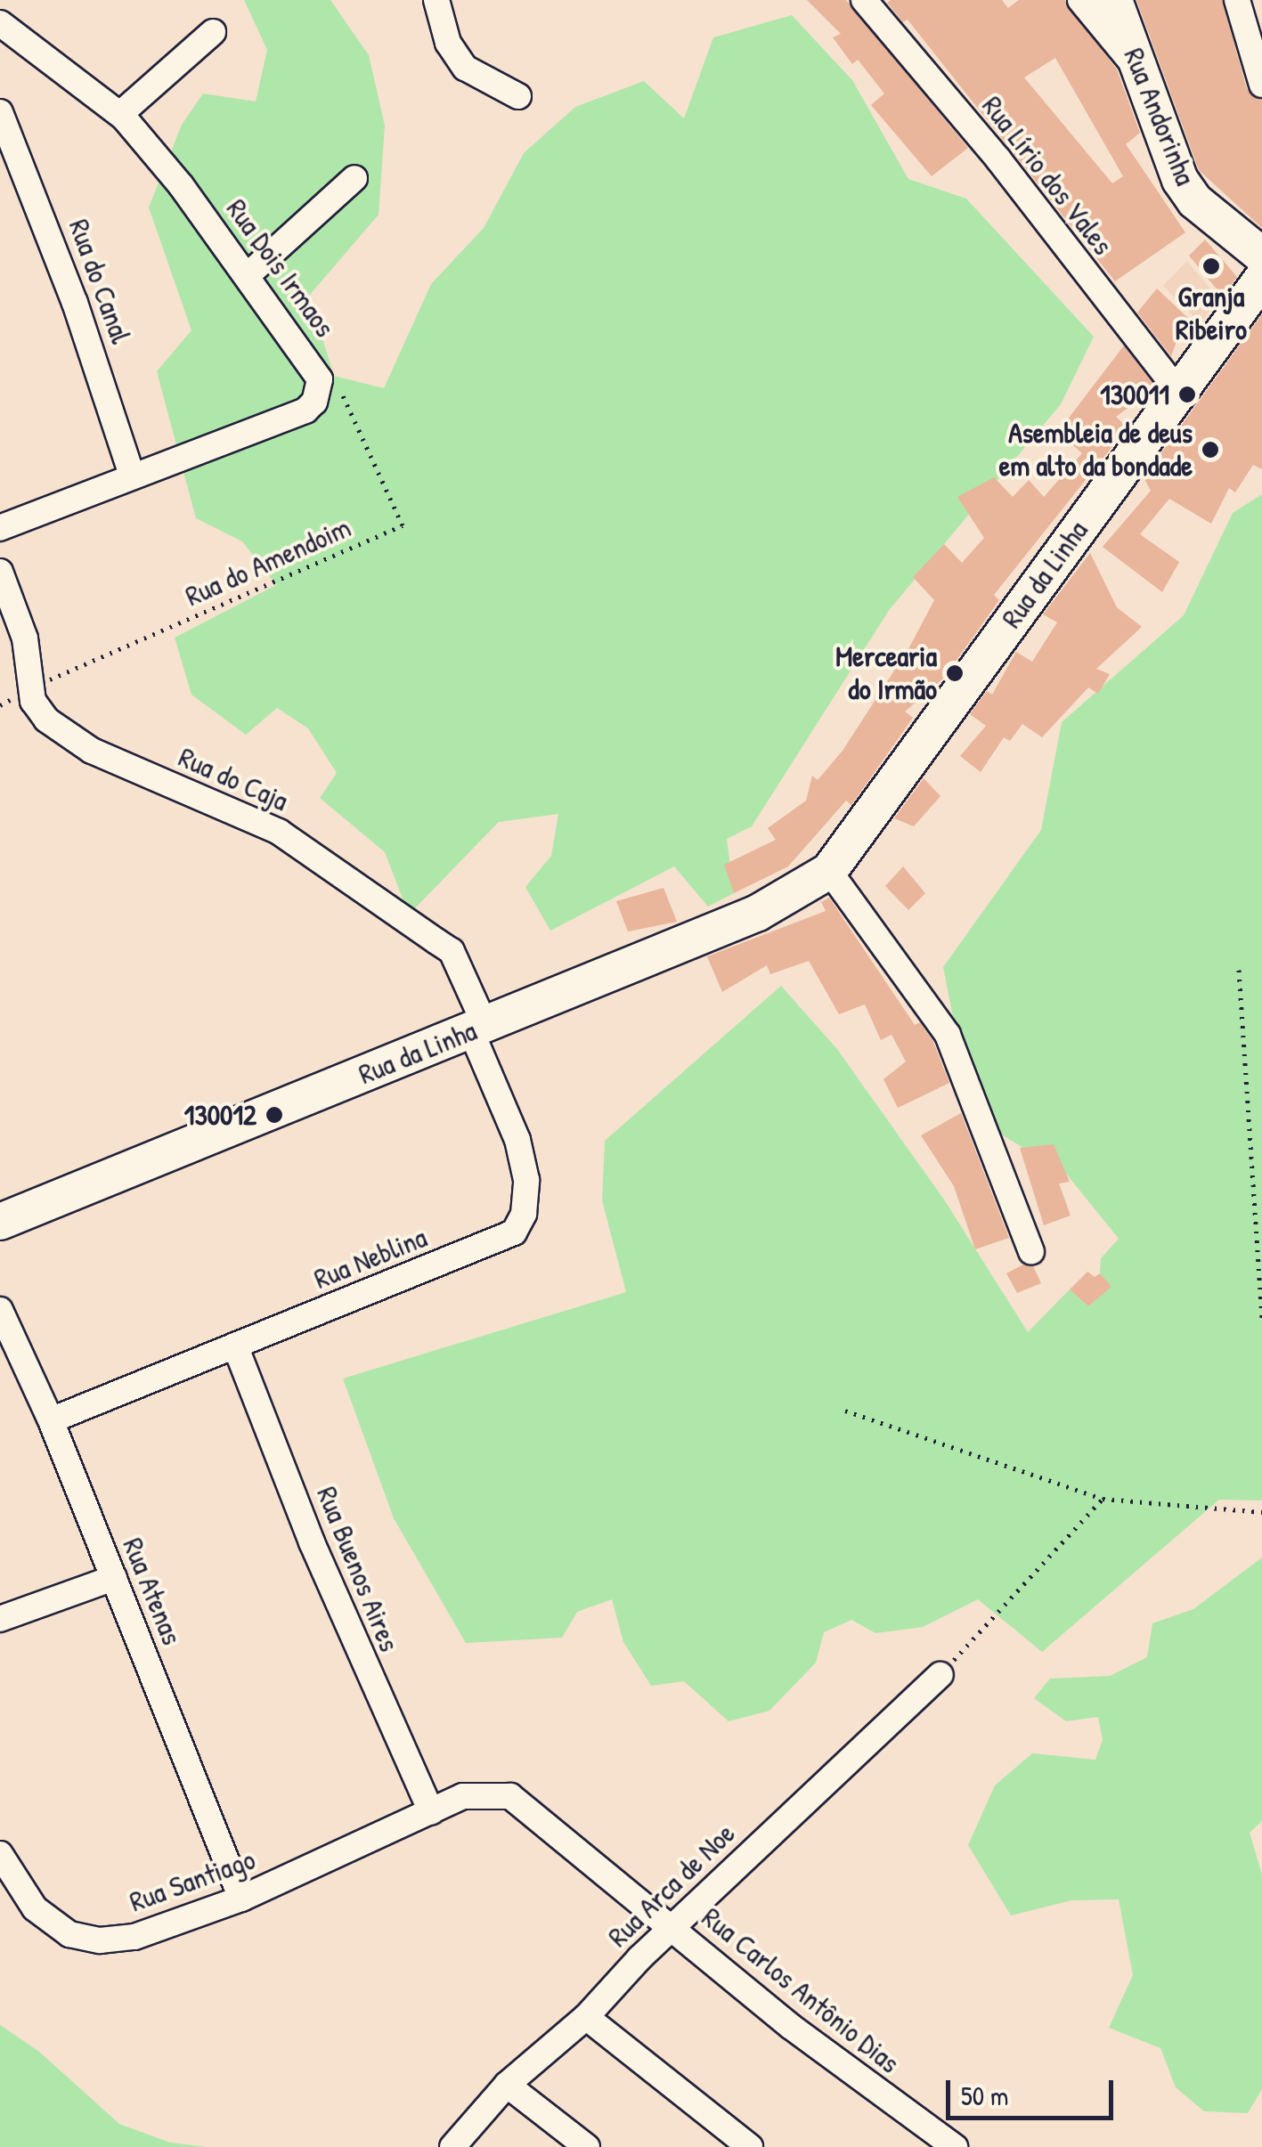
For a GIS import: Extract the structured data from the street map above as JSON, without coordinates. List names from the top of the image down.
{
  "streets": {
    "street": [
      "Rua Andorinha",
      "Rua Lírio dos Vales",
      "Rua Dois Irmaos",
      "Rua do Canal",
      "Rua da Linha",
      "Rua do Caja",
      "Rua Neblina",
      "Rua Buenos Aires",
      "Rua Atenas",
      "Rua Santiago",
      "Rua Arca de Noe",
      "Rua Carlos Antônio Dias"
    ],
    "path": ["Rua do Amendoim"]
  },
  "crossings": [
    ["Rua Andorinha", "Rua da Linha"],
    ["Rua Lírio dos Vales", "Rua da Linha"],
    ["Rua Dois Irmaos", "Rua do Canal"],
    ["Rua do Amendoim", "Rua do Caja"],
    ["Rua da Linha", "Rua do Caja"],
    ["Rua da Linha", "Rua Neblina"],
    ["Rua do Caja", "Rua Neblina"],
    ["Rua Neblina", "Rua Buenos Aires"],
    ["Rua Neblina", "Rua Atenas"],
    ["Rua Buenos Aires", "Rua Santiago"],
    ["Rua Buenos Aires", "Rua Carlos Antônio Dias"],
    ["Rua Atenas", "Rua Santiago"],
    ["Rua Santiago", "Rua Carlos Antônio Dias"],
    ["Rua Arca de Noe", "Rua Carlos Antônio Dias"]
  ],
  "places": [
    "Granja Ribeiro",
    "130011",
    "Asembleia de deus em alto da bondade",
    "Mercearia do Irmão",
    "130012"
  ],
  "scale_bar": "50 m"
}
